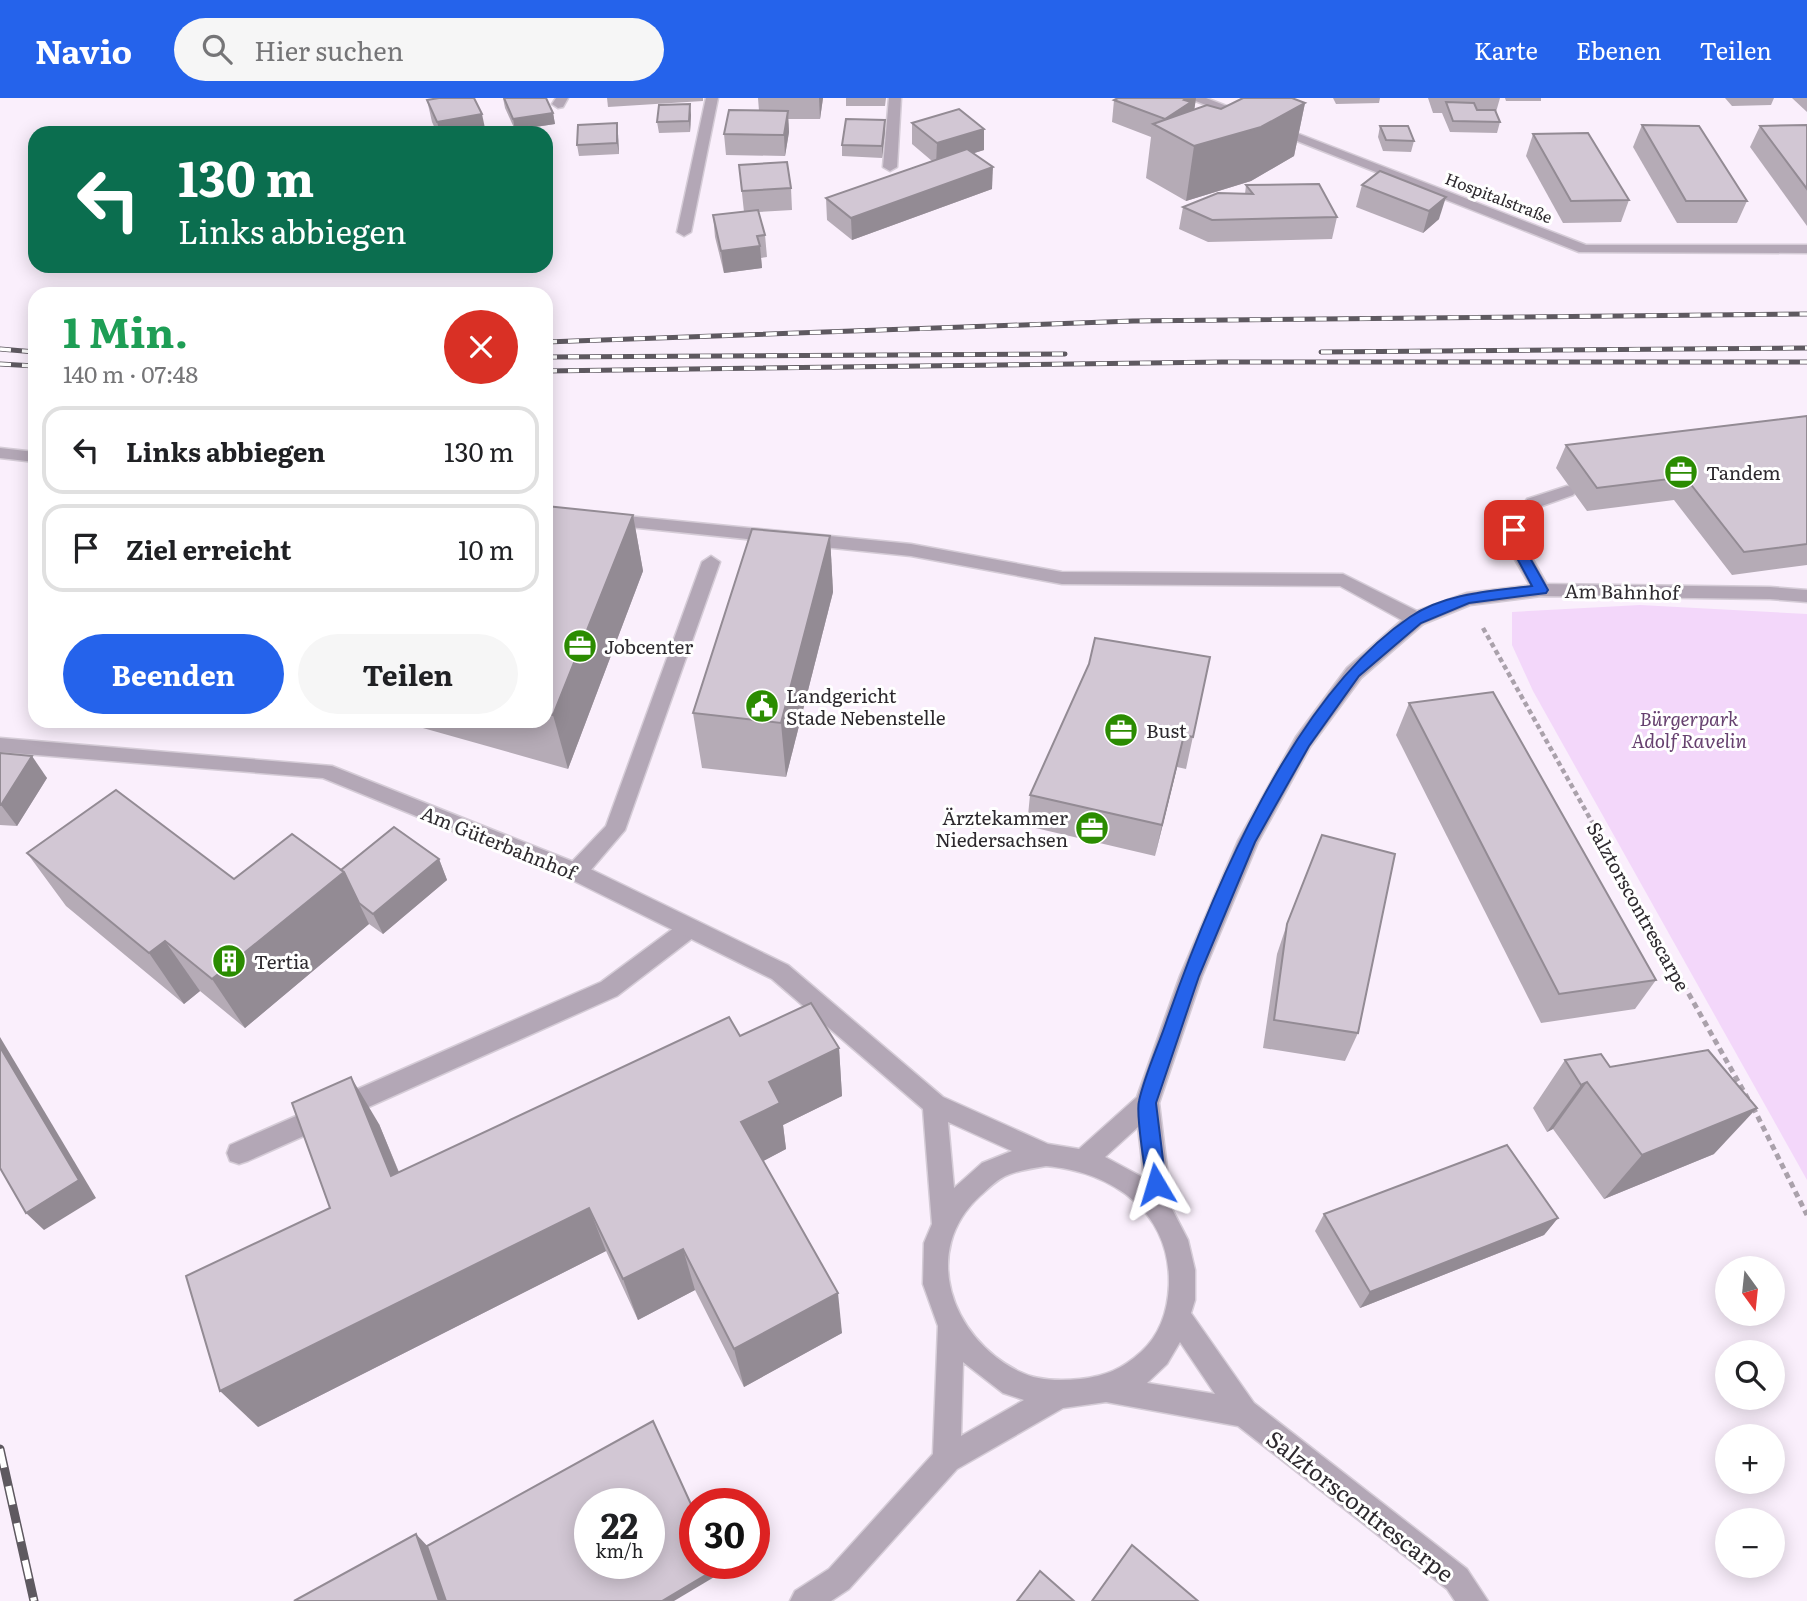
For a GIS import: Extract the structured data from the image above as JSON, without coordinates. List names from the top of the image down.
{
  "streets": {
    "street": [
      "Hospitalstraße",
      "Am Bahnhof",
      "Am Güterbahnhof",
      "Salztorscontrescarpe"
    ]
  },
  "crossings": [
    ["Am Bahnhof", "Am Güterbahnhof"],
    ["Am Bahnhof", "Salztorscontrescarpe"],
    ["Am Güterbahnhof", "Salztorscontrescarpe"]
  ],
  "parks": ["Bürgerpark Adolf Ravelin"],
  "places": {
    "office": [
      "Tandem",
      "Jobcenter",
      "Bust",
      "Ärztekammer Niedersachsen"
    ],
    "public building": ["Landgericht Stade Nebenstelle"],
    "building": ["Tertia"]
  },
  "north": "bottom",
  "page": {
    "header": "Navio",
    "search": "Hier suchen",
    "nav": ["Karte", "Ebenen", "Teilen"],
    "turn": ["130 m", "Links abbiegen"],
    "heading": ["1 Min.", "140 m · 07:48"],
    "list": [
      {
        "name": "Links abbiegen",
        "value": "130 m"
      },
      {
        "name": "Ziel erreicht",
        "value": "10 m"
      }
    ],
    "buttons": ["Beenden", "Teilen"],
    "map_buttons": ["+", "−"],
    "speed": "22 km/h",
    "limit": "30"
  }
}
